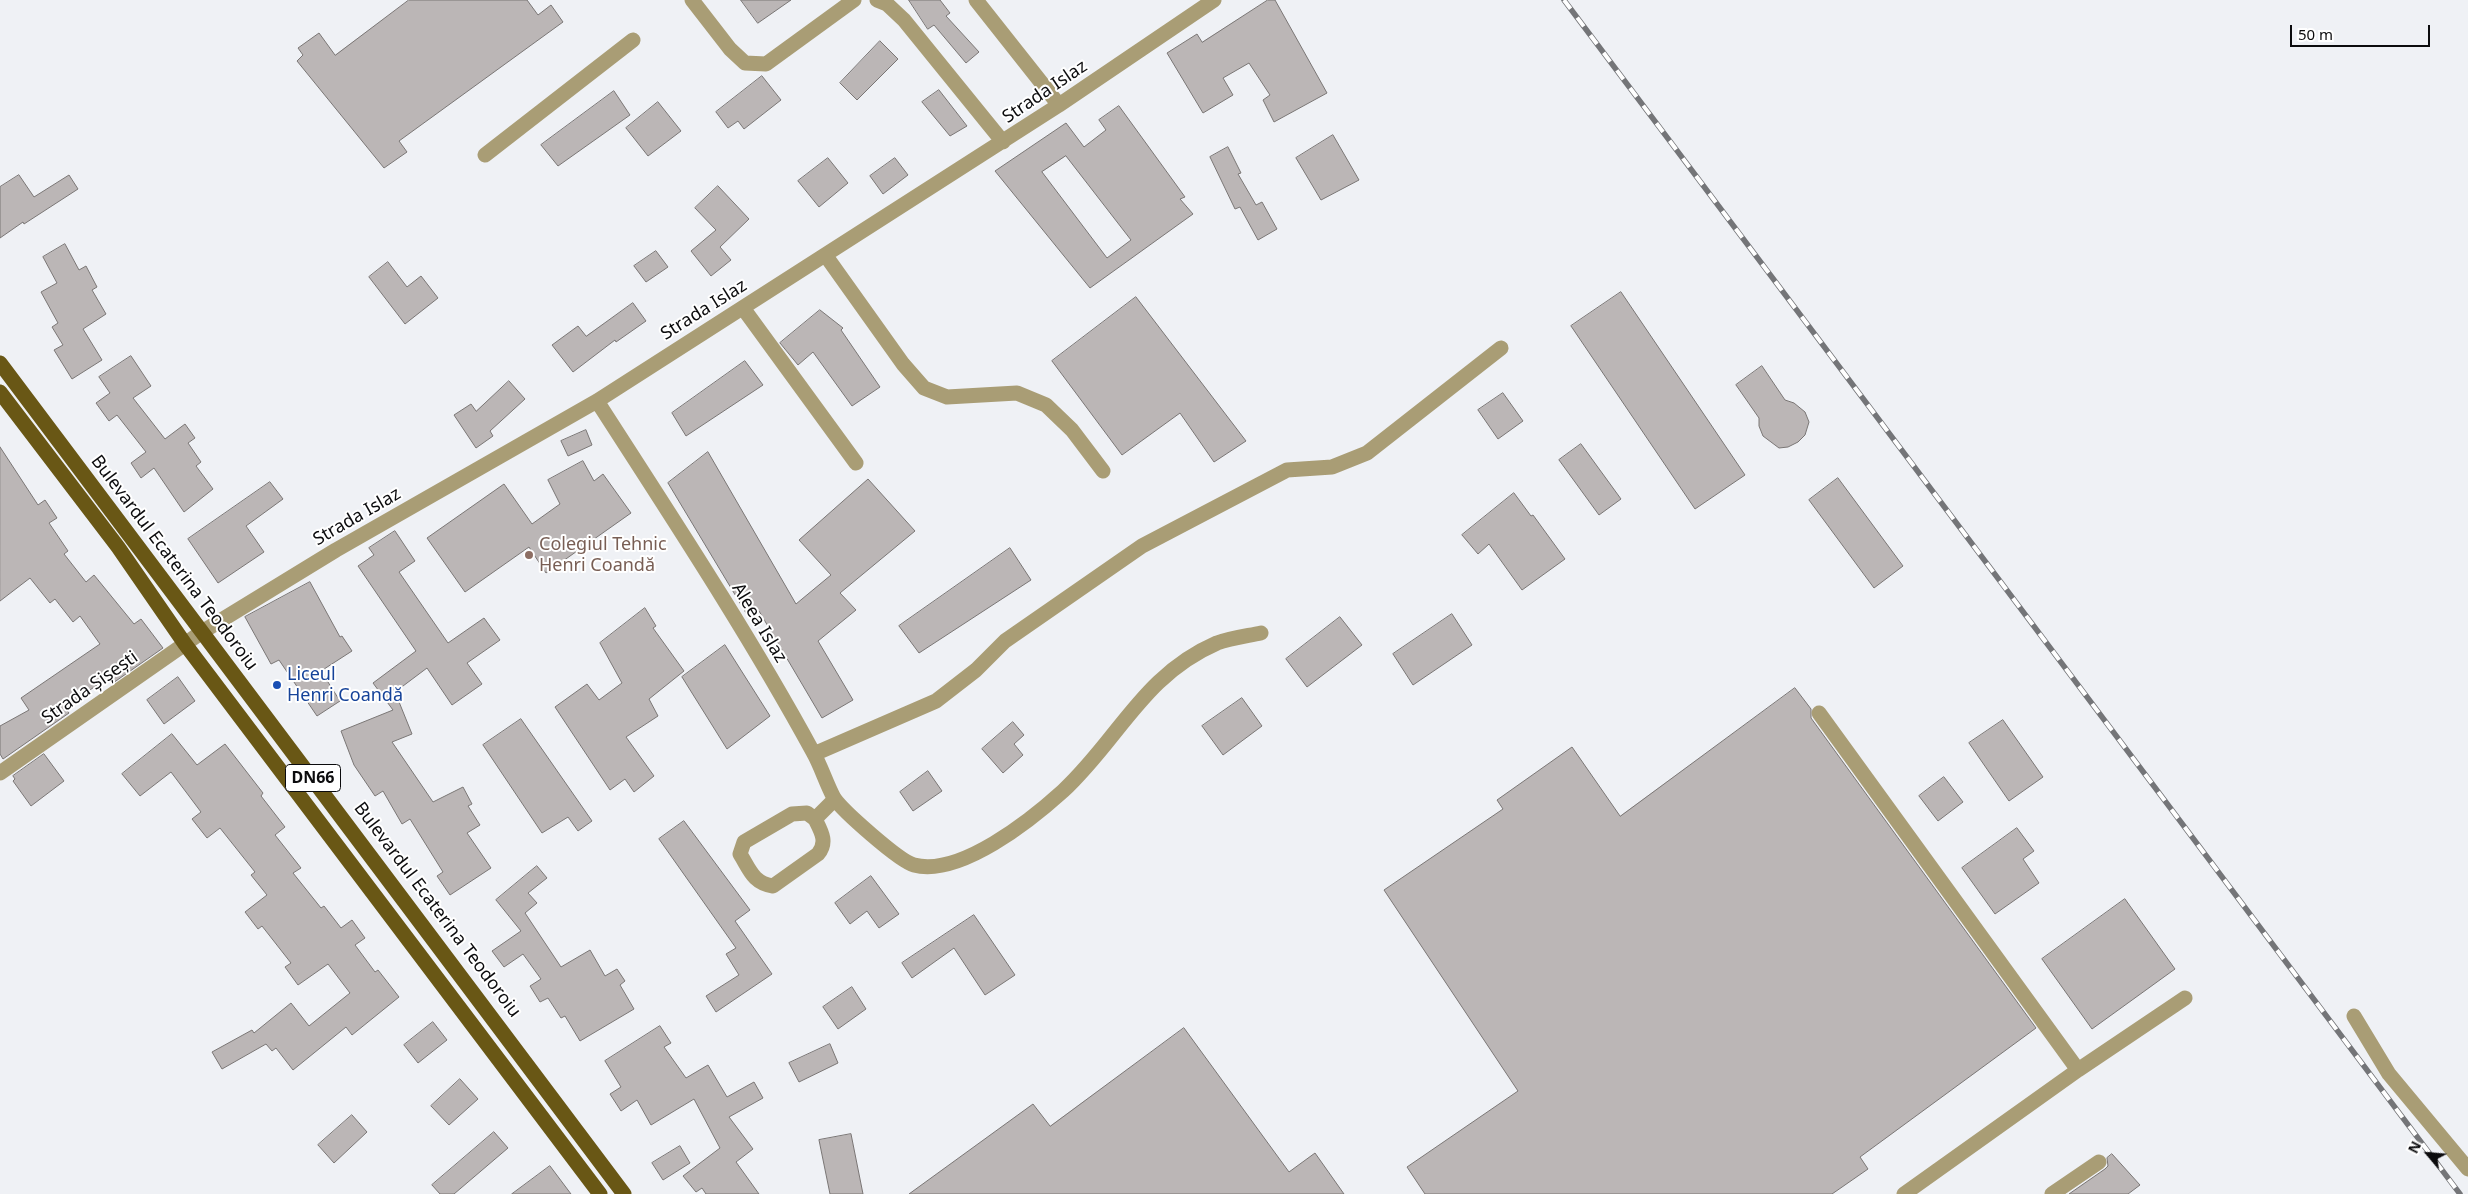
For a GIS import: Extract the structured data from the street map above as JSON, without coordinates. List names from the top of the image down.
{
  "streets": {
    "main road": ["Bulevardul Ecaterina Teodoroiu", "DN66"],
    "street": ["Strada Islaz", "Aleea Islaz", "Strada Șișești"]
  },
  "crossings": [
    ["Strada Islaz", "Bulevardul Ecaterina Teodoroiu"],
    ["Strada Islaz", "Aleea Islaz"],
    ["Strada Islaz", "Strada Șișești"],
    ["Bulevardul Ecaterina Teodoroiu", "Strada Șișești"]
  ],
  "places": ["Colegiul Tehnic Henri Coandă", "Liceul Henri Coandă"],
  "scale_bar": "50 m",
  "north": "top left"
}
